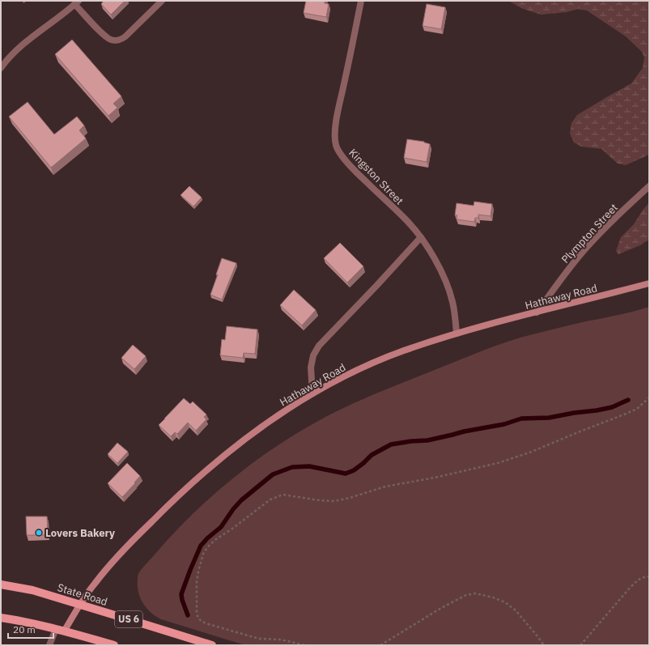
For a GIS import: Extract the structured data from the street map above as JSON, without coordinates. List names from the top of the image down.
{
  "streets": {
    "main road": ["Hathaway Road", "State Road", "US 6"],
    "street": ["Kingston Street", "Plympton Street"]
  },
  "crossings": [
    ["Kingston Street", "Hathaway Road"],
    ["Plympton Street", "Hathaway Road"],
    ["Hathaway Road", "State Road"]
  ],
  "places": ["Lovers Bakery"],
  "scale_bar": "20 m"
}
